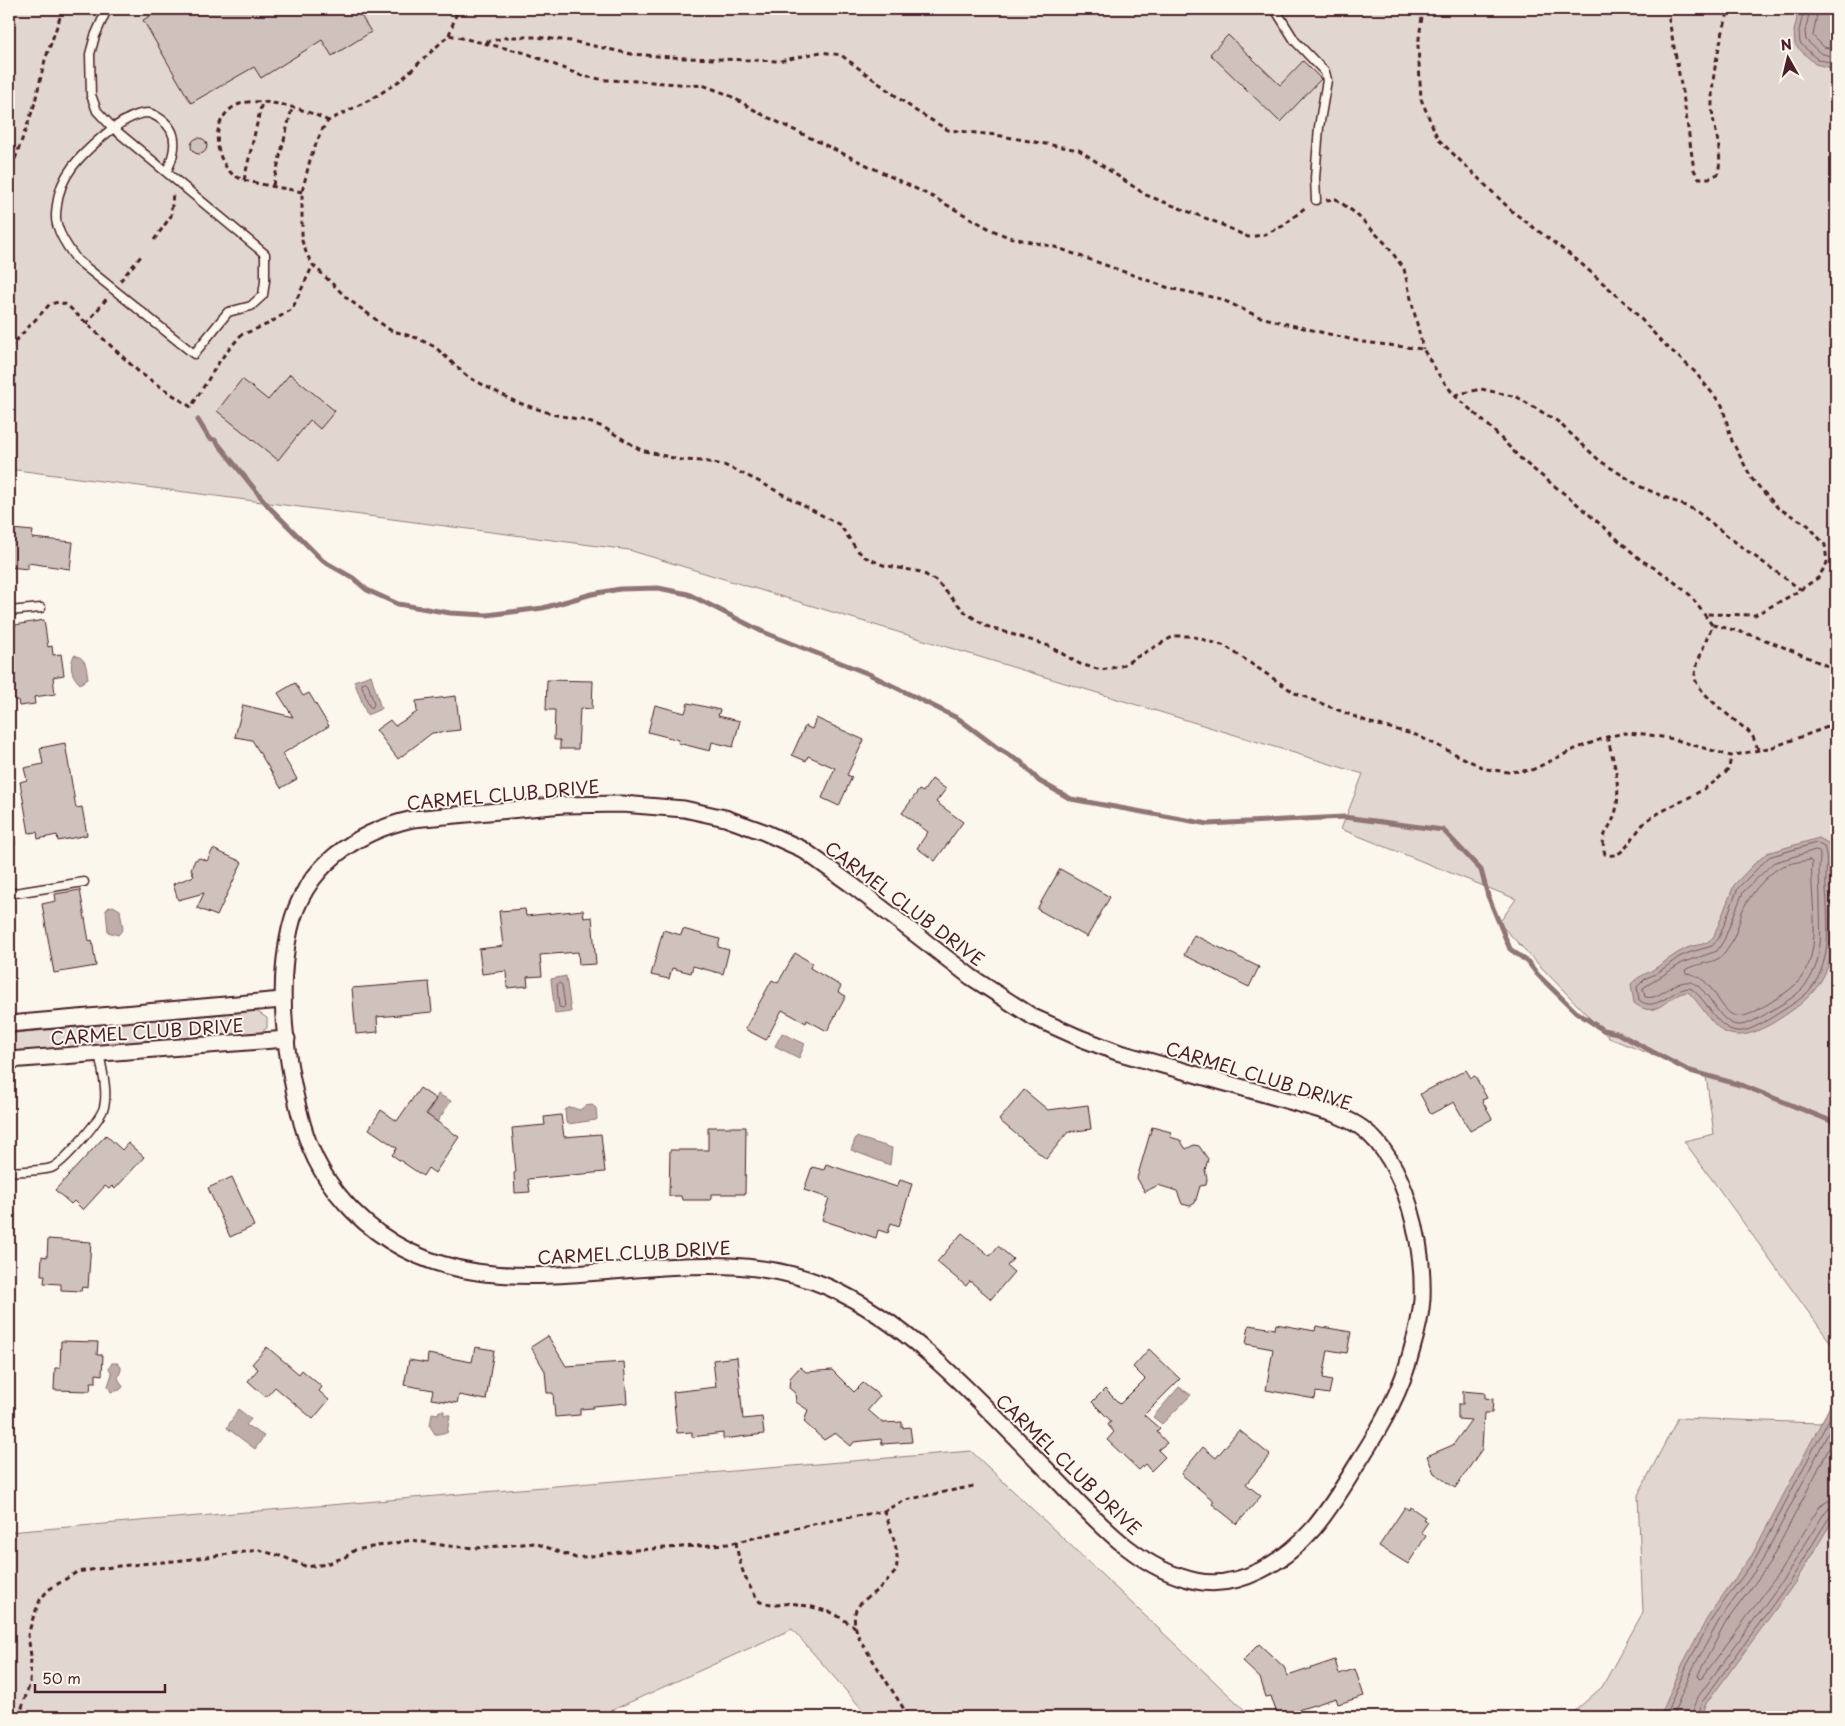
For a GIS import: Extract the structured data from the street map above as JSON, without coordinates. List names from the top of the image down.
{
  "streets": {
    "street": ["CARMEL CLUB DRIVE"]
  },
  "scale_bar": "50 m",
  "north": "top"
}
